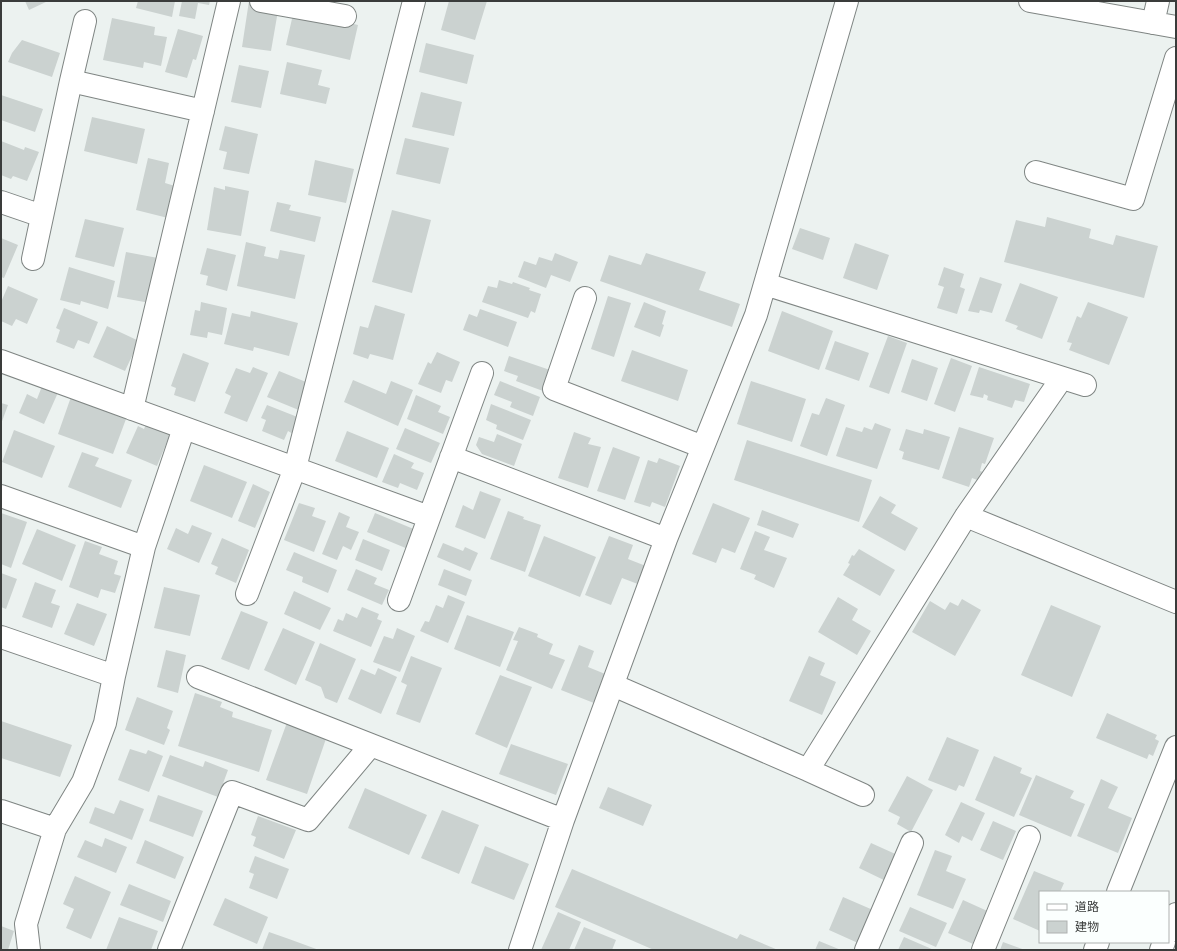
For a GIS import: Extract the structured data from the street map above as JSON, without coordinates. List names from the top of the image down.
{
  "legend": ["道路", "建物"]
}
